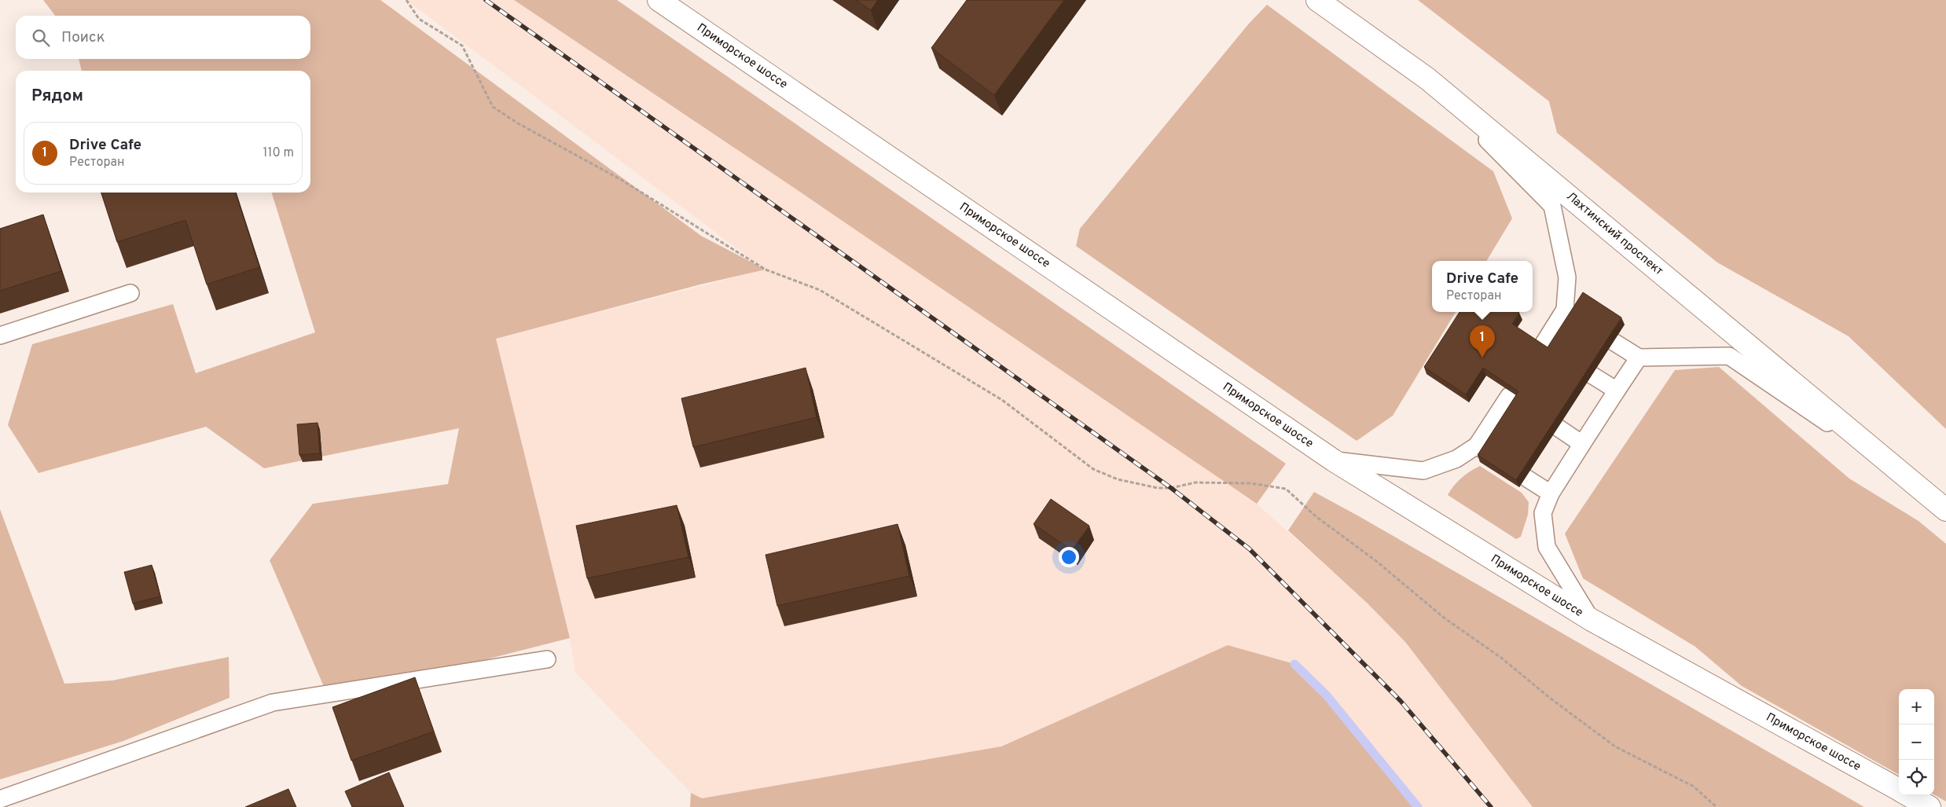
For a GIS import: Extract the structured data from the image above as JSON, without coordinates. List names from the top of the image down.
{
  "streets": {
    "main road": ["Приморское шоссе", "Лахтинский проспект"]
  },
  "page": {
    "search": "Поиск",
    "heading": "Рядом",
    "list": [
      {
        "mark": "1",
        "name": "Drive Cafe",
        "note": "Ресторан",
        "value": "110 m"
      }
    ],
    "popup": ["Drive Cafe", "Ресторан"],
    "pins": "1",
    "map_buttons": ["+", "−"]
  }
}
